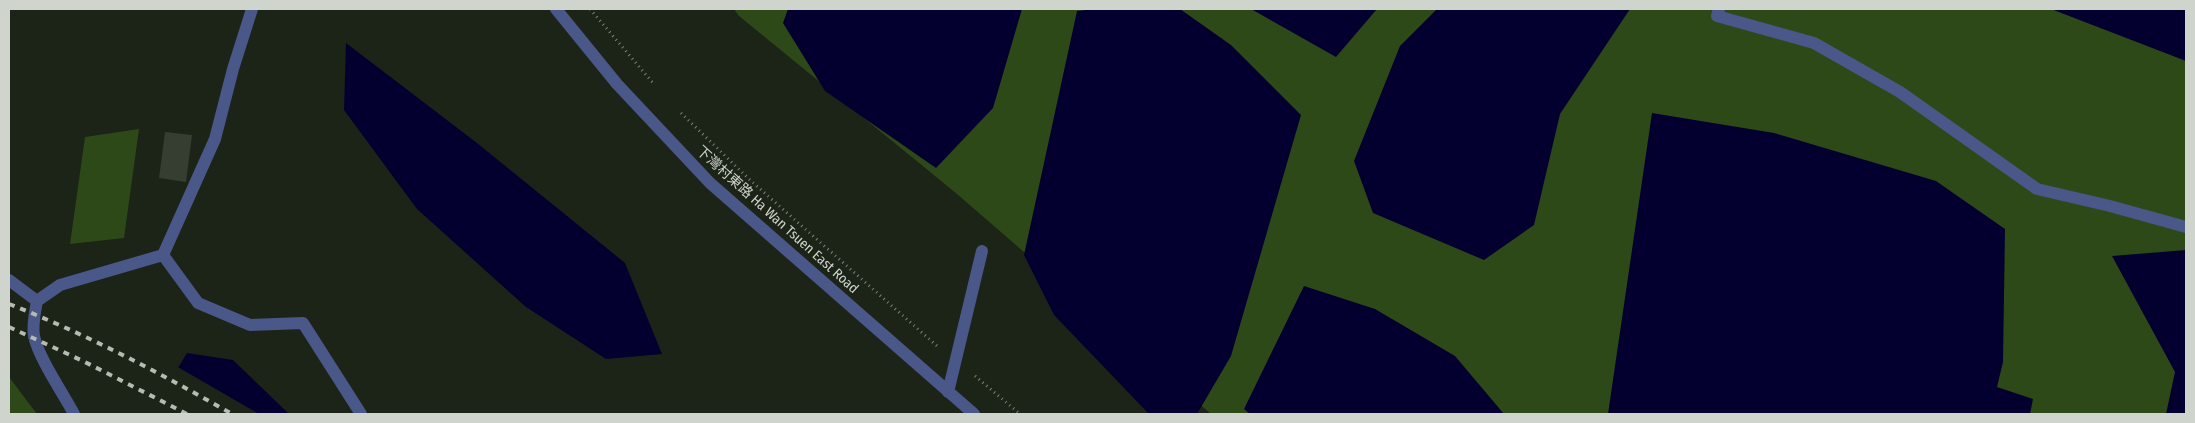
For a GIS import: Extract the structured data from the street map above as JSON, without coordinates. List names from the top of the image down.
{
  "streets": {
    "street": ["下灣村東路 Ha Wan Tsuen East Road"]
  }
}
